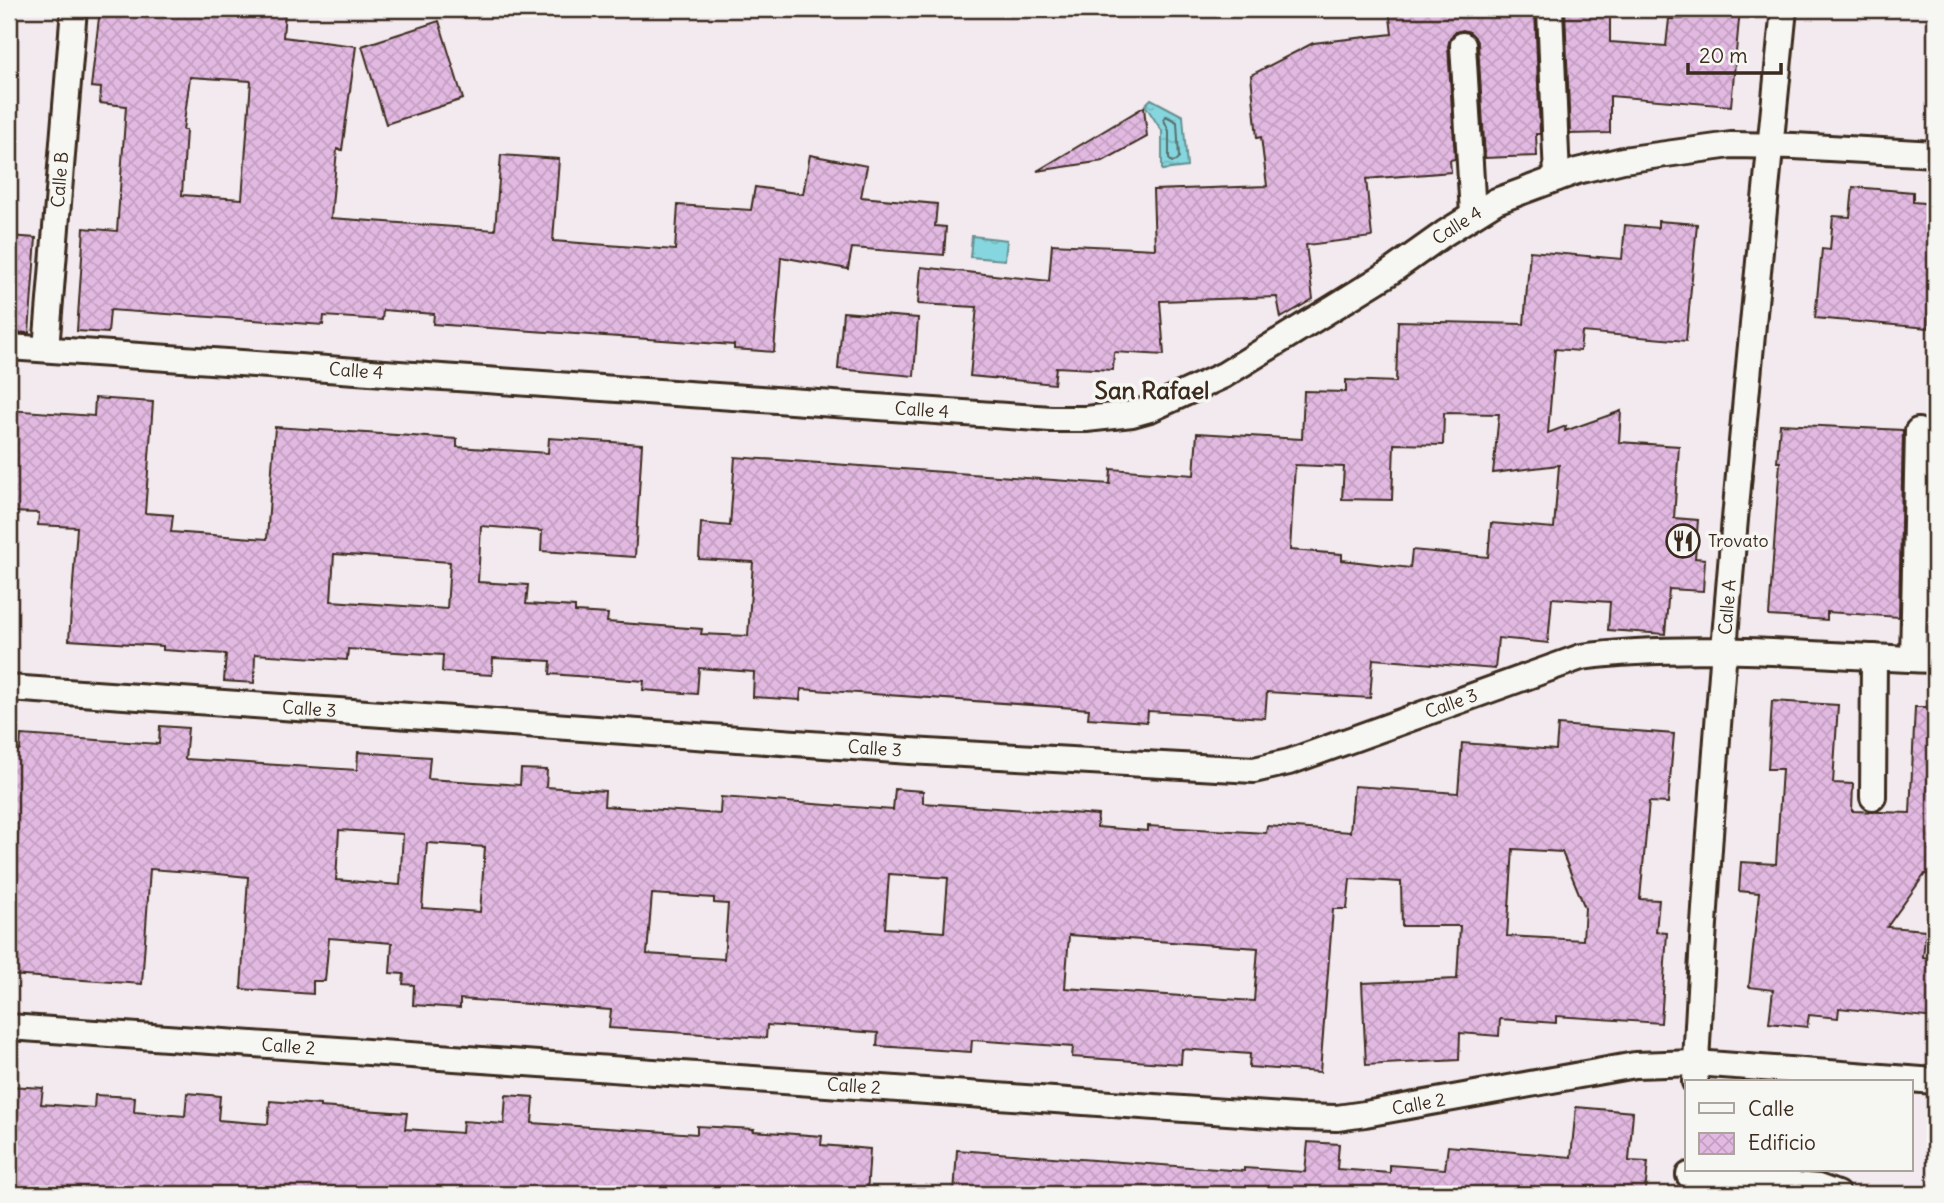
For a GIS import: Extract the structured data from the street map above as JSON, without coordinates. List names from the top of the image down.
{
  "streets": {
    "street": [
      "Calle B",
      "Calle 4",
      "Calle A",
      "Calle 3",
      "Calle 2"
    ]
  },
  "crossings": [
    ["Calle B", "Calle 4"],
    ["Calle 4", "Calle A"],
    ["Calle A", "Calle 3"],
    ["Calle A", "Calle 2"]
  ],
  "districts": ["San Rafael"],
  "places": {
    "restaurant": ["Trovato"]
  },
  "legend": ["Calle", "Edificio"],
  "scale_bar": "20 m"
}
